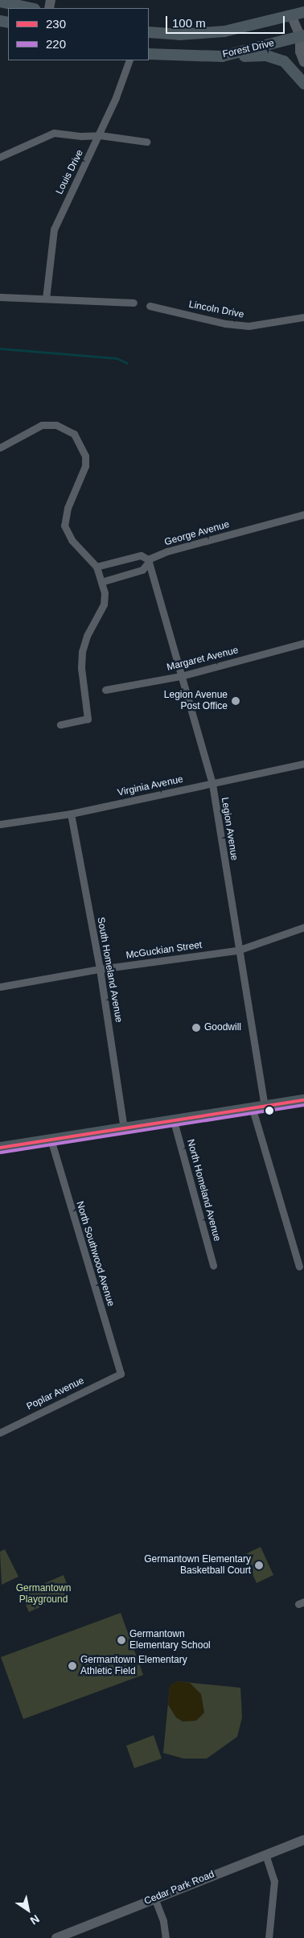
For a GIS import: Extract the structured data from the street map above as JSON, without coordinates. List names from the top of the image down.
{
  "streets": {
    "main road": ["Forest Drive"],
    "street": [
      "Louis Drive",
      "Lincoln Drive",
      "George Avenue",
      "Margaret Avenue",
      "Virginia Avenue",
      "Legion Avenue",
      "McGuckian Street",
      "South Homeland Avenue",
      "North Homeland Avenue",
      "North Southwood Avenue",
      "Poplar Avenue",
      "Cedar Park Road"
    ]
  },
  "crossings": [
    ["George Avenue", "Legion Avenue"],
    ["Margaret Avenue", "Legion Avenue"],
    ["Virginia Avenue", "Legion Avenue"],
    ["Virginia Avenue", "South Homeland Avenue"],
    ["Legion Avenue", "McGuckian Street"],
    ["McGuckian Street", "South Homeland Avenue"],
    ["North Southwood Avenue", "Poplar Avenue"]
  ],
  "parks": ["Germantown Playground"],
  "places": [
    "Legion Avenue Post Office",
    "Goodwill",
    "Germantown Elementary Basketball Court",
    "Germantown Elementary School",
    "Germantown Elementary Athletic Field"
  ],
  "lines": ["transit line 230", "transit line 220"],
  "legend": ["230", "220"],
  "scale_bar": "100 m",
  "north": "bottom right"
}
